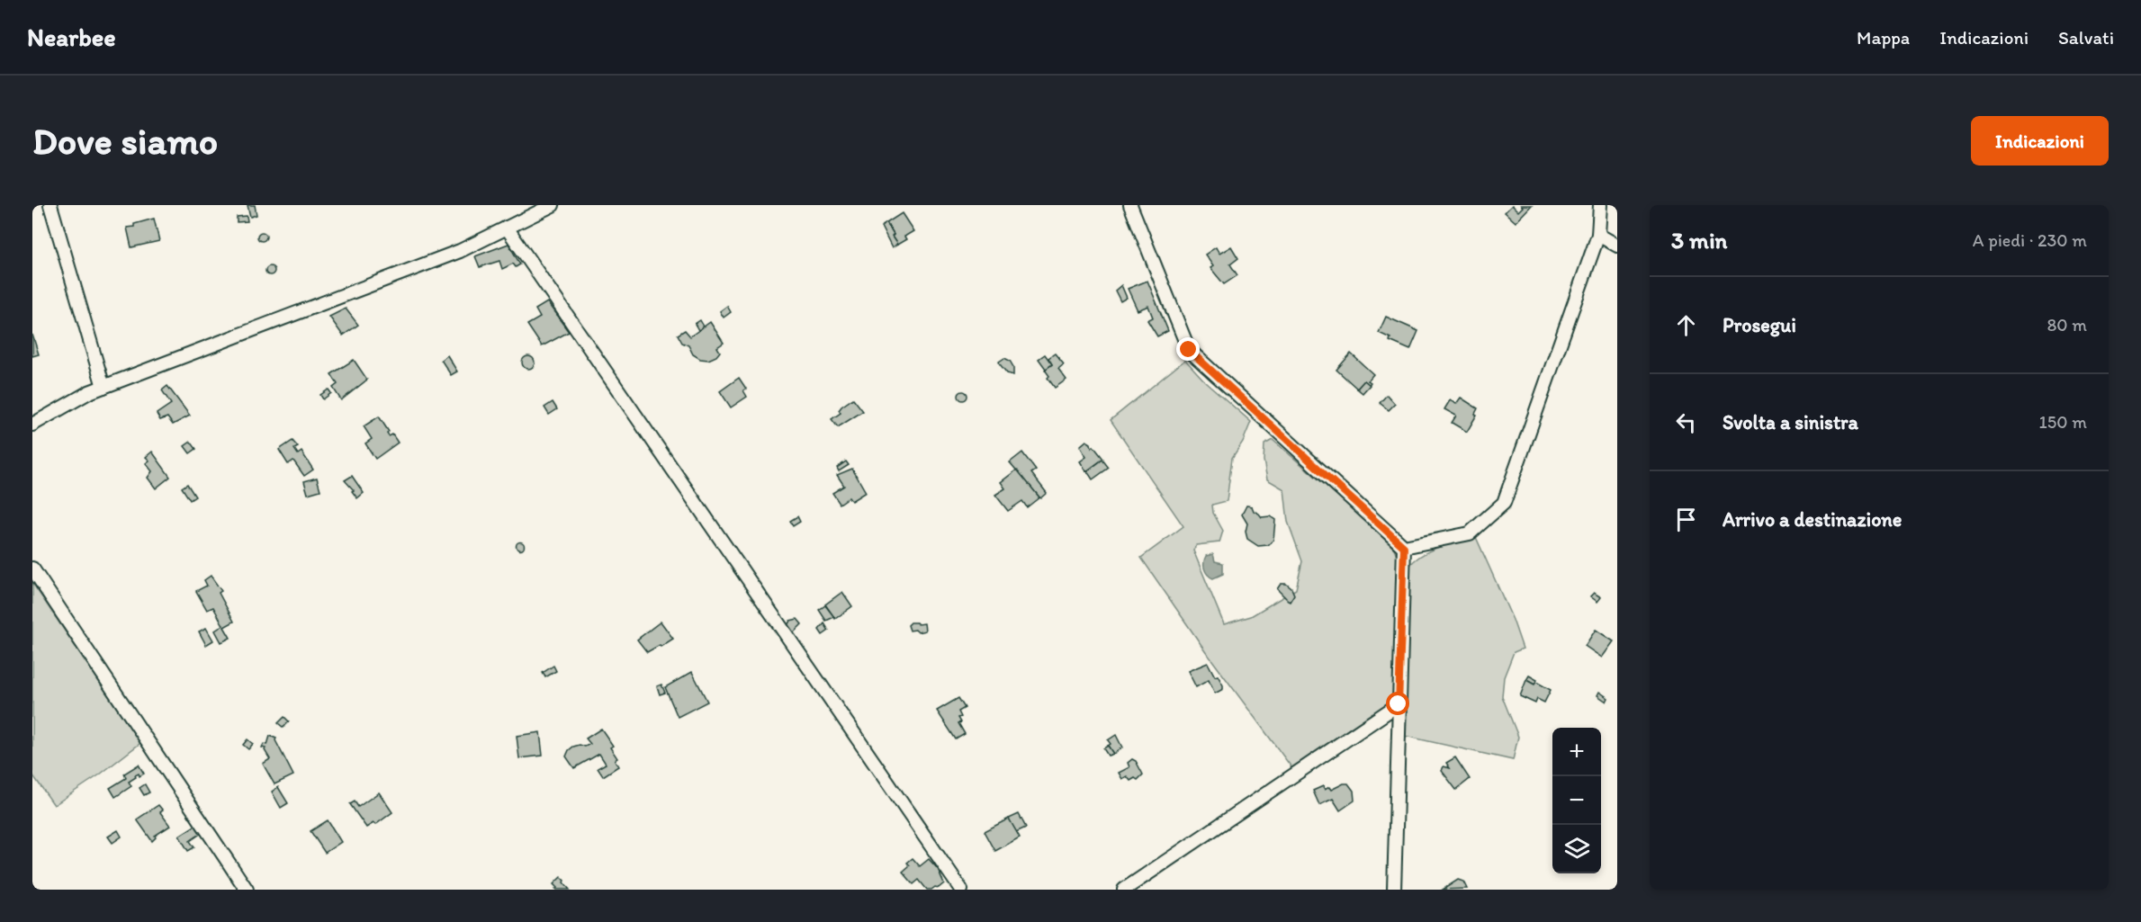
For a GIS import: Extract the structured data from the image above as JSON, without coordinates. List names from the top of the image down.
{
  "page": {
    "header": "Nearbee",
    "nav": ["Mappa", "Indicazioni", "Salvati"],
    "buttons": "Indicazioni",
    "title": "Dove siamo",
    "heading": ["3 min", "A piedi · 230 m"],
    "list": [
      ["Prosegui", "80 m"],
      ["Svolta a sinistra", "150 m"],
      "Arrivo a destinazione"
    ],
    "map_buttons": ["+", "−"]
  }
}
